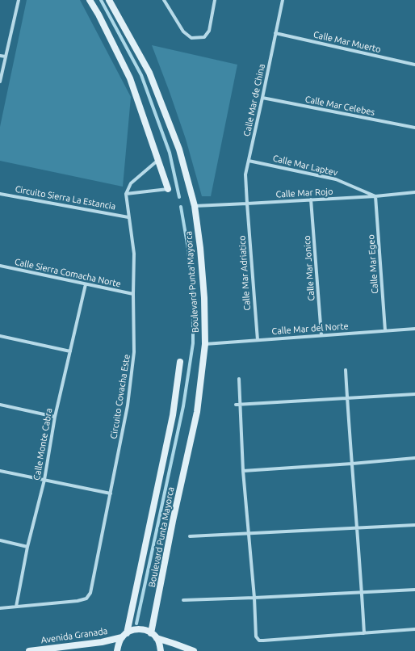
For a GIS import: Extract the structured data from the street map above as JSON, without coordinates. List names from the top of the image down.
{
  "streets": {
    "street": [
      "Calle Mar Muerto",
      "Calle Mar de China",
      "Calle Mar Celebes",
      "Calle Mar Laptev",
      "Calle Mar Rojo",
      "Circuito Sierra La Estancia",
      "Calle Mar Egeo",
      "Calle Mar Jonico",
      "Calle Sierra Comacha Norte",
      "Calle Mar Adriatico",
      "Boulevard Punta Mayorca",
      "Calle Mar del Norte",
      "Circuito Covacha Este",
      "Calle Monte Cabra",
      "Avenida Granada"
    ]
  },
  "crossings": [
    ["Calle Mar Muerto", "Calle Mar de China"],
    ["Calle Mar de China", "Calle Mar Celebes"],
    ["Calle Mar de China", "Calle Mar Laptev"],
    ["Calle Mar de China", "Calle Mar Rojo"],
    ["Calle Mar de China", "Calle Mar Adriatico"],
    ["Calle Mar Laptev", "Calle Mar Rojo"],
    ["Calle Mar Laptev", "Calle Mar Egeo"],
    ["Calle Mar Rojo", "Calle Mar Egeo"],
    ["Calle Mar Rojo", "Calle Mar Jonico"],
    ["Calle Mar Rojo", "Calle Mar Adriatico"],
    ["Calle Mar Rojo", "Boulevard Punta Mayorca"],
    ["Circuito Sierra La Estancia", "Circuito Covacha Este"],
    ["Calle Mar Egeo", "Calle Mar del Norte"],
    ["Calle Mar Jonico", "Calle Mar del Norte"],
    ["Calle Sierra Comacha Norte", "Circuito Covacha Este"],
    ["Calle Sierra Comacha Norte", "Calle Monte Cabra"],
    ["Calle Mar Adriatico", "Calle Mar del Norte"],
    ["Boulevard Punta Mayorca", "Calle Mar del Norte"],
    ["Boulevard Punta Mayorca", "Avenida Granada"],
    ["Circuito Covacha Este", "Calle Monte Cabra"]
  ]
}
